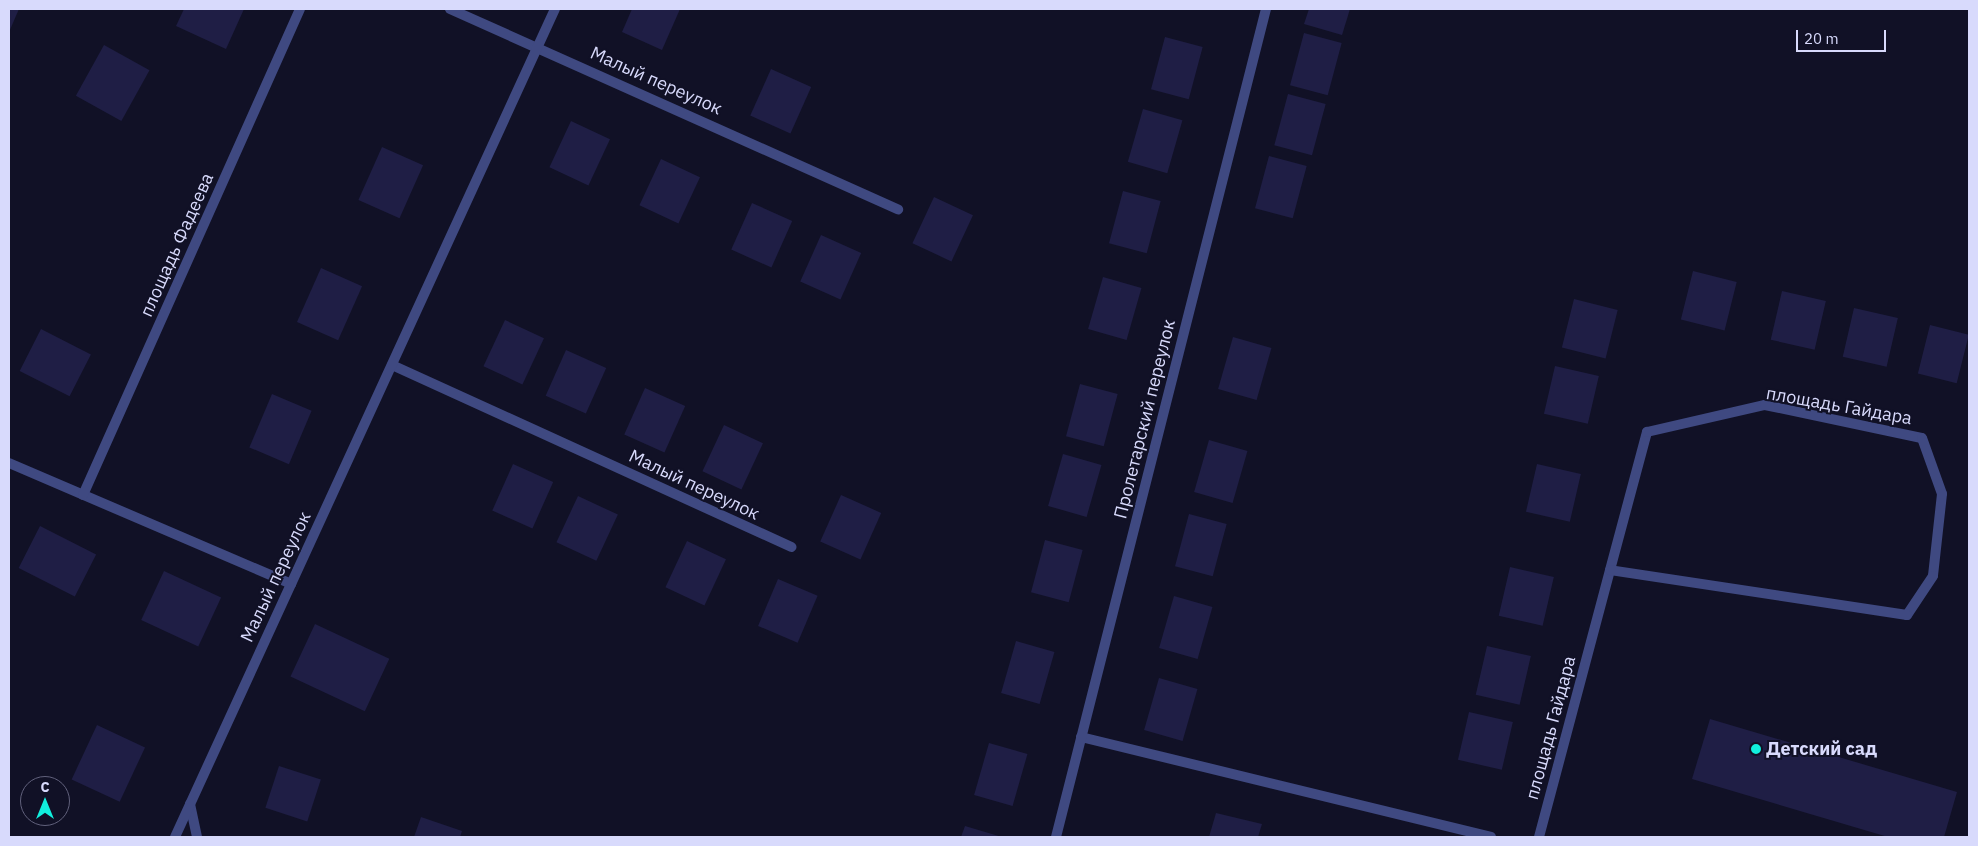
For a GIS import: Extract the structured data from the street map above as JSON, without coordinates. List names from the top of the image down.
{
  "streets": {
    "street": [
      "Малый переулок",
      "площадь Фадеева",
      "площадь Гайдара",
      "Пролетарский переулок"
    ]
  },
  "places": ["Детский сад"],
  "scale_bar": "20 m",
  "north": "top"
}
